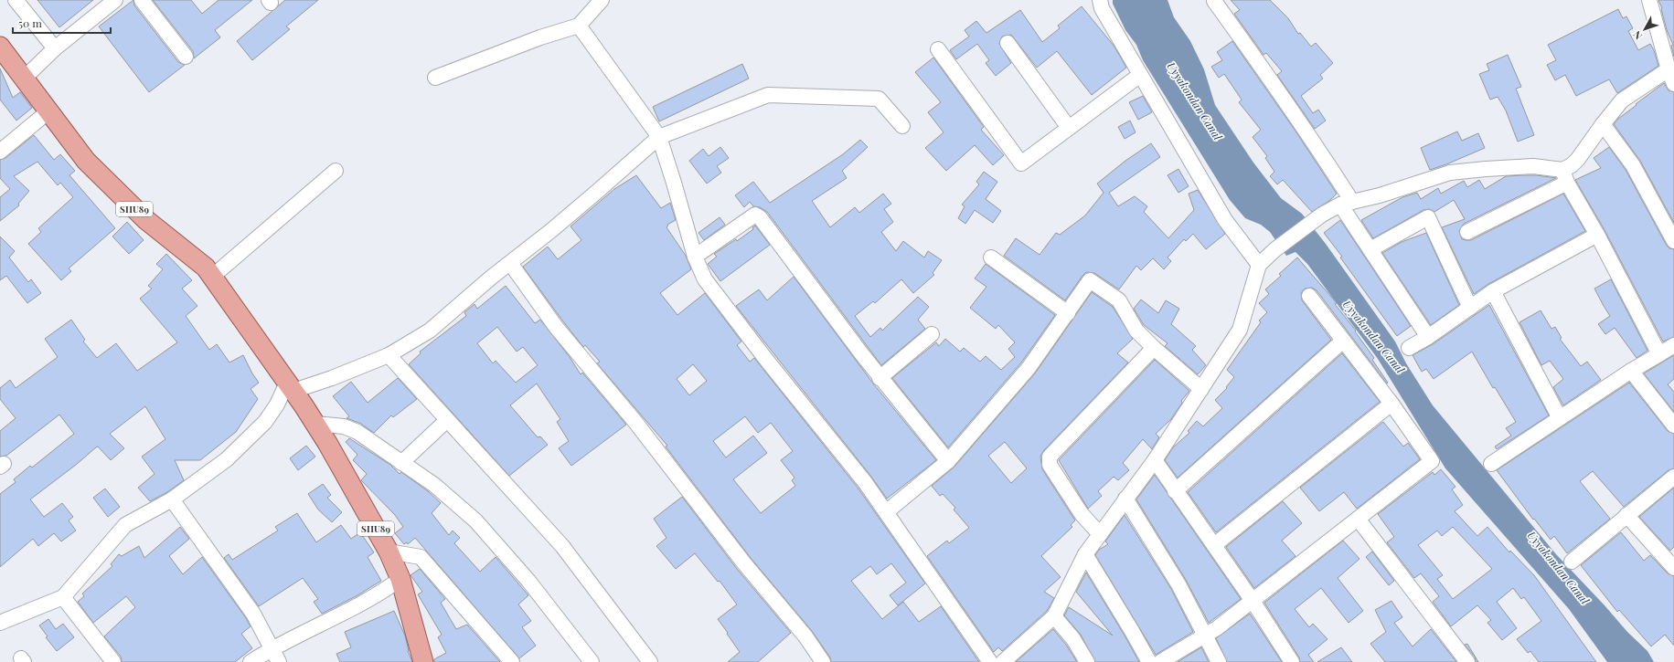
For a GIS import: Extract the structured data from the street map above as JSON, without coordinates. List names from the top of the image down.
{
  "streets": {
    "main road": ["SHU89"]
  },
  "water": ["Uyyakondan Canal"],
  "scale_bar": "50 m",
  "north": "bottom left"
}
